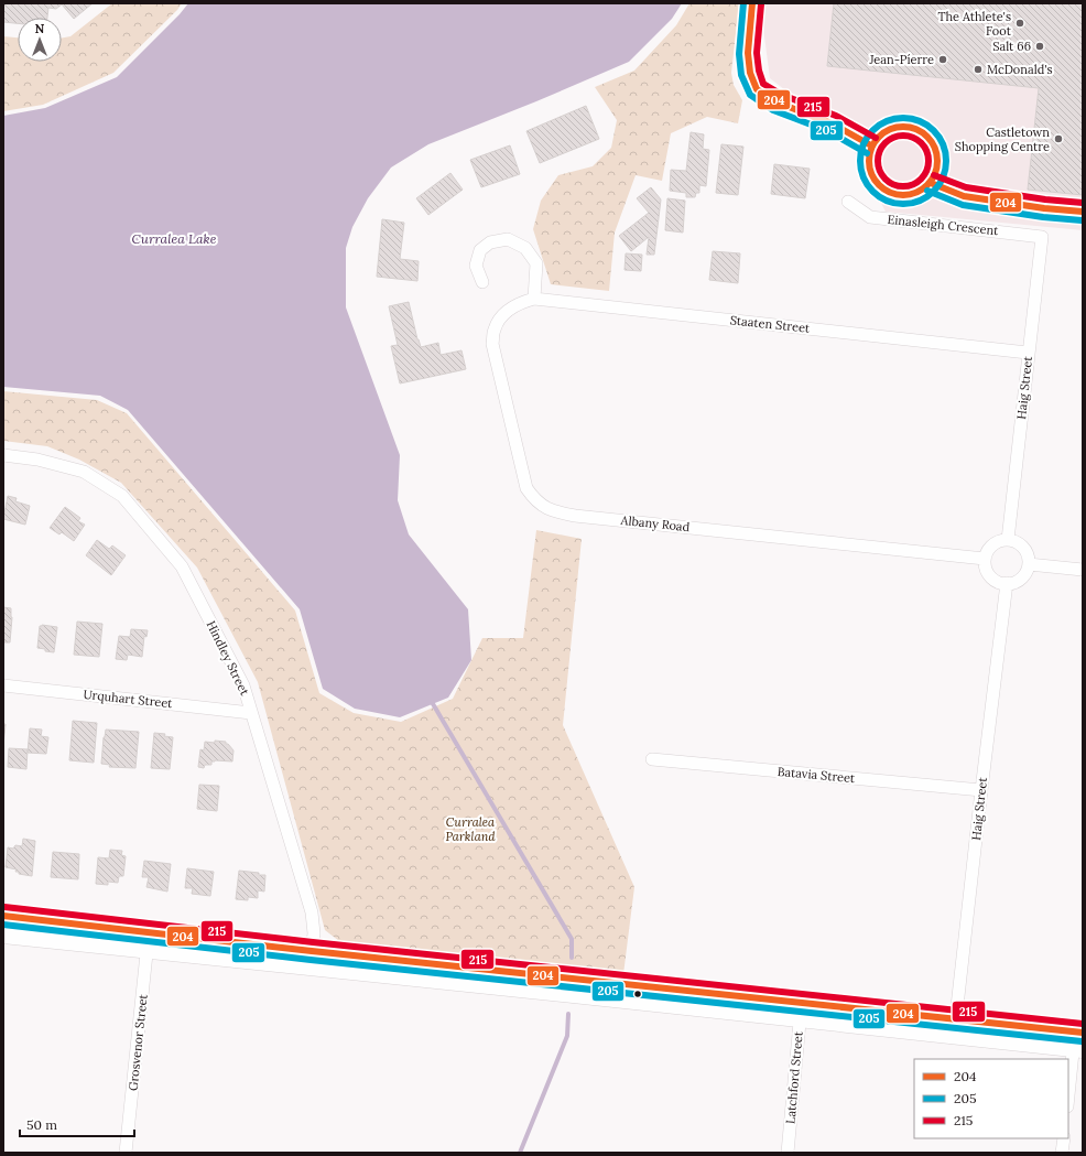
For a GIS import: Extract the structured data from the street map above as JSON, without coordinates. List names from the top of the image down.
{
  "streets": {
    "street": [
      "Einasleigh Crescent",
      "Staaten Street",
      "Haig Street",
      "Albany Road",
      "Hindley Street",
      "Urquhart Street",
      "Batavia Street",
      "Grosvenor Street",
      "Latchford Street"
    ]
  },
  "crossings": [
    ["Einasleigh Crescent", "Haig Street"],
    ["Staaten Street", "Haig Street"],
    ["Staaten Street", "Albany Road"],
    ["Haig Street", "Albany Road"],
    ["Haig Street", "Batavia Street"],
    ["Hindley Street", "Urquhart Street"]
  ],
  "water": ["Curralea Lake"],
  "parks": ["Curralea Parkland"],
  "places": [
    "The Athlete's Foot",
    "Salt 66",
    "Jean-Píerre",
    "McDonald's",
    "Castletown Shopping Centre"
  ],
  "lines": ["transit line 204", "transit line 205", "transit line 215"],
  "legend": ["204", "205", "215"],
  "scale_bar": "50 m",
  "north": "top"
}
